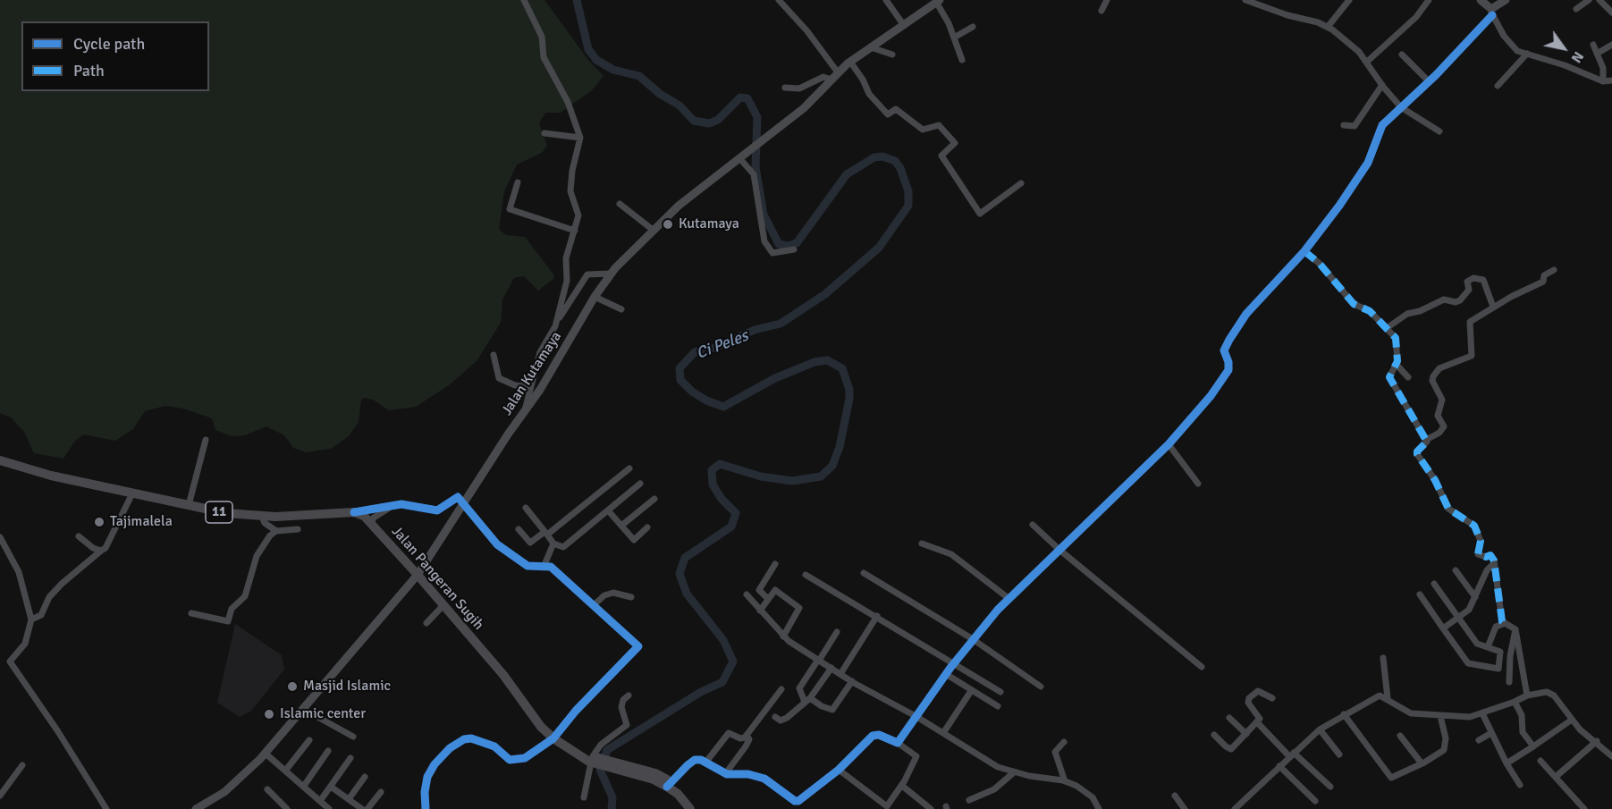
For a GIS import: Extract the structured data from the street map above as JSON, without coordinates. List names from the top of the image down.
{
  "streets": {
    "highway": ["11", "Jalan Pangeran Sugih"],
    "main road": ["Jalan Kutamaya"]
  },
  "crossings": [
    ["Jalan Kutamaya", "Jalan Pangeran Sugih"],
    ["11", "Jalan Pangeran Sugih"]
  ],
  "water": ["Ci Peles"],
  "places": [
    "Kutamaya",
    "Tajimalela",
    "Masjid Islamic",
    "Islamic center"
  ],
  "legend": ["Cycle path", "Path"],
  "north": "bottom right"
}
